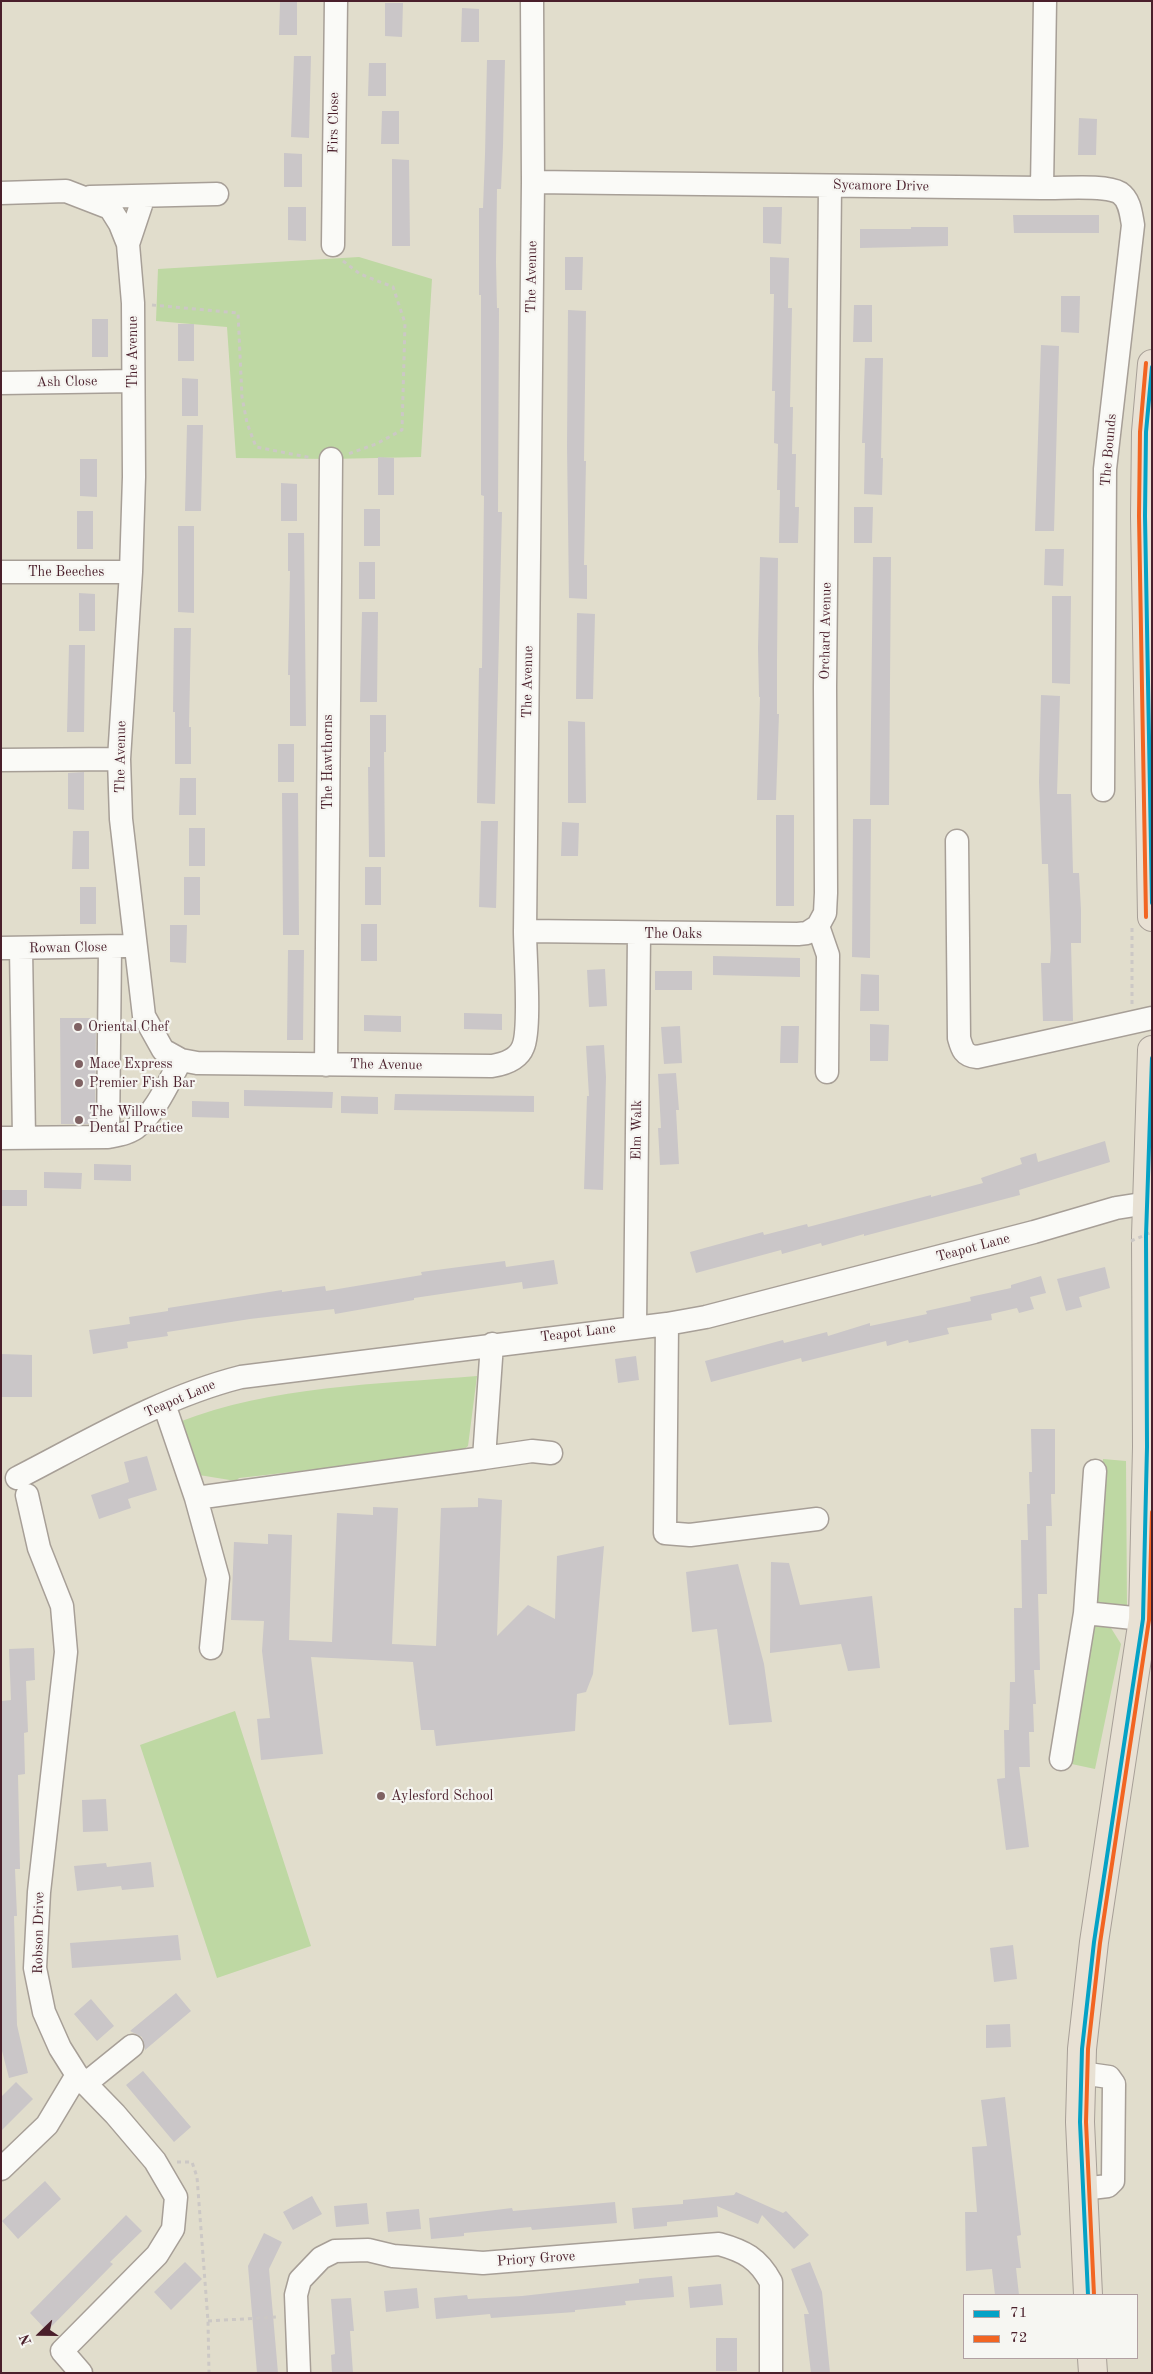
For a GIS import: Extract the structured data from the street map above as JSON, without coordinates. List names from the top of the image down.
{
  "streets": {
    "street": [
      "Firs Close",
      "Sycamore Drive",
      "The Avenue",
      "Ash Close",
      "The Bounds",
      "The Beeches",
      "Orchard Avenue",
      "The Hawthorns",
      "The Oaks",
      "Rowan Close",
      "Elm Walk",
      "Teapot Lane",
      "Robson Drive",
      "Priory Grove"
    ]
  },
  "crossings": [
    ["Sycamore Drive", "The Avenue"],
    ["Sycamore Drive", "The Bounds"],
    ["Sycamore Drive", "Orchard Avenue"],
    ["The Avenue", "Ash Close"],
    ["The Avenue", "The Beeches"],
    ["The Avenue", "The Hawthorns"],
    ["The Avenue", "The Oaks"],
    ["The Avenue", "Rowan Close"],
    ["Orchard Avenue", "The Oaks"],
    ["The Oaks", "Elm Walk"],
    ["Elm Walk", "Teapot Lane"],
    ["Teapot Lane", "Robson Drive"]
  ],
  "places": [
    "Oriental Chef",
    "Mace Express",
    "Premier Fish Bar",
    "The Willows Dental Practice",
    "Aylesford School"
  ],
  "lines": ["transit line 72", "transit line 71"],
  "legend": ["71", "72"],
  "north": "left"
}
